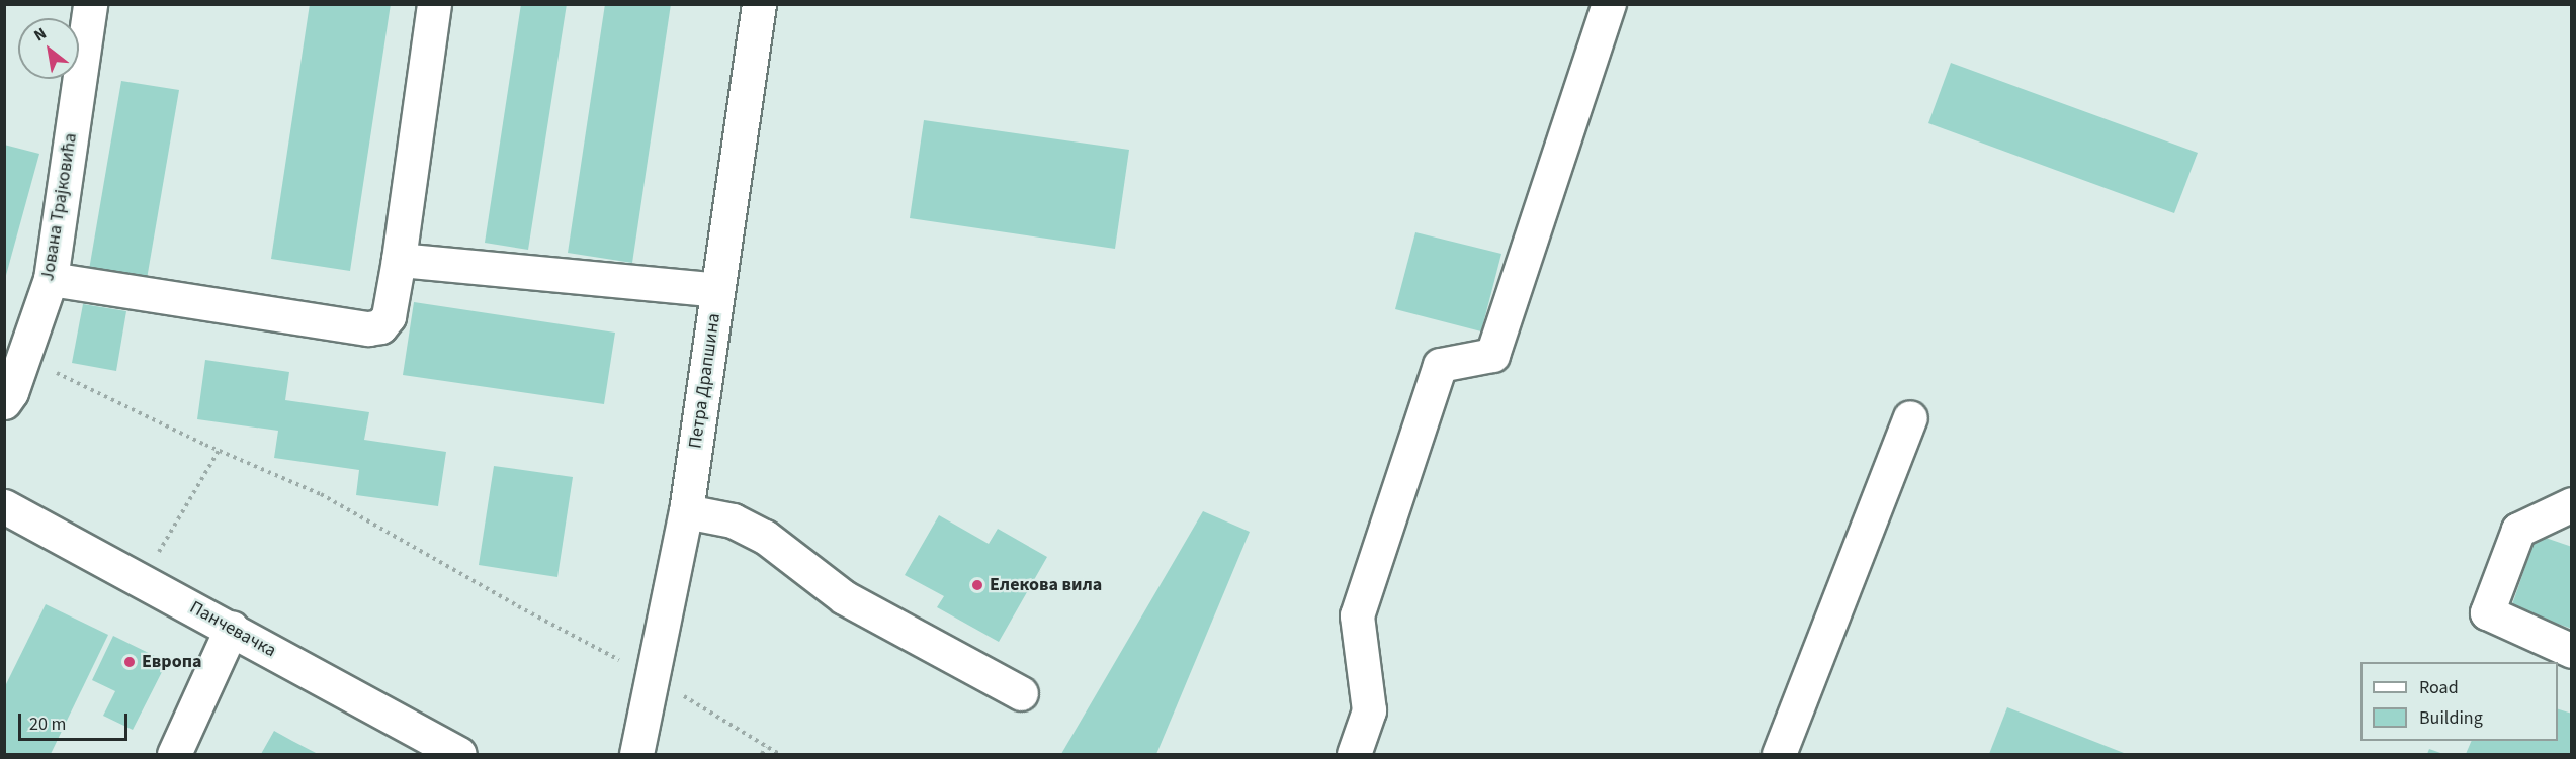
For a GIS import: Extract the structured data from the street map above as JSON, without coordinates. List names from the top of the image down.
{
  "streets": {
    "street": ["Јована Трајковића", "Петра Драпшина", "Панчевачка"]
  },
  "places": ["Елекова вила", "Европа"],
  "legend": ["Road", "Building"],
  "scale_bar": "20 m",
  "north": "top left"
}
